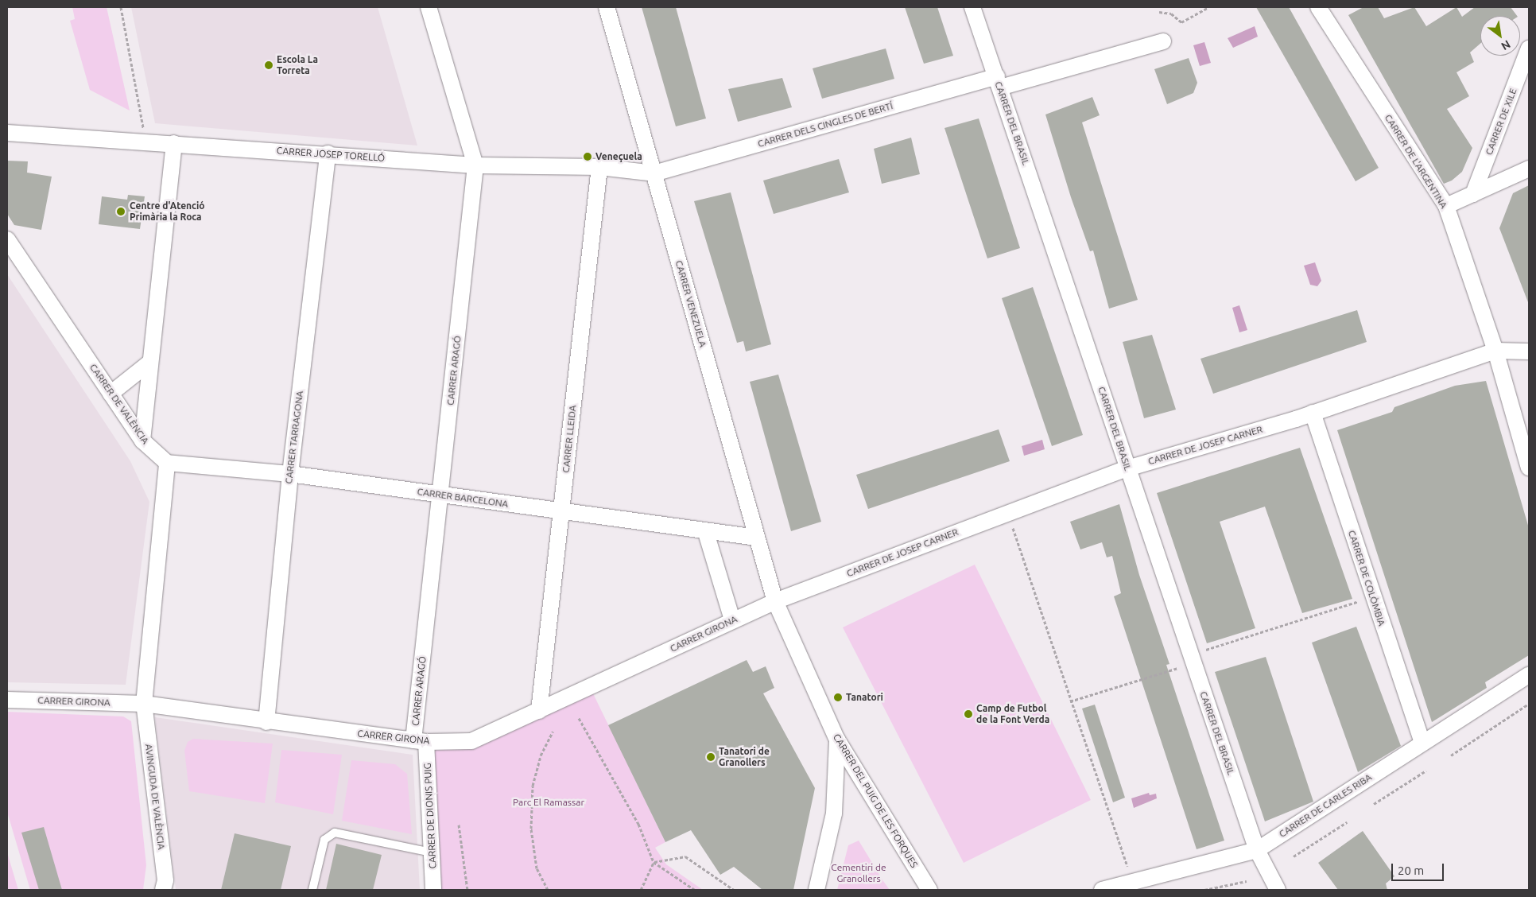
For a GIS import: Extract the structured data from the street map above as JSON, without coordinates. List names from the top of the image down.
{
  "streets": {
    "street": [
      "CARRER DE XILE",
      "CARRER DEL BRASIL",
      "CARRER DELS CINGLES DE BERTÍ",
      "CARRER JOSEP TORELLÓ",
      "CARRER DE L'ARGENTINA",
      "CARRER VENEZUELA",
      "CARRER ARAGÓ",
      "CARRER DE VALÈNCIA",
      "CARRER TARRAGONA",
      "CARRER LLEIDA",
      "CARRER DE JOSEP CARNER",
      "CARRER BARCELONA",
      "CARRER DE COLÒMBIA",
      "CARRER GIRONA",
      "AVINGUDA DE VALÈNCIA",
      "CARRER DEL PUIG DE LES FORQUES",
      "CARRER DE CARLES RIBA",
      "CARRER DE DIONIS PUIG"
    ]
  },
  "crossings": [
    ["CARRER DEL BRASIL", "CARRER DELS CINGLES DE BERTÍ"],
    ["CARRER DEL BRASIL", "CARRER DE JOSEP CARNER"],
    ["CARRER DEL BRASIL", "CARRER DE CARLES RIBA"],
    ["CARRER DELS CINGLES DE BERTÍ", "CARRER JOSEP TORELLÓ"],
    ["CARRER DELS CINGLES DE BERTÍ", "CARRER VENEZUELA"],
    ["CARRER JOSEP TORELLÓ", "CARRER VENEZUELA"],
    ["CARRER JOSEP TORELLÓ", "CARRER ARAGÓ"],
    ["CARRER JOSEP TORELLÓ", "CARRER TARRAGONA"],
    ["CARRER JOSEP TORELLÓ", "CARRER LLEIDA"],
    ["CARRER DE L'ARGENTINA", "CARRER DE JOSEP CARNER"],
    ["CARRER VENEZUELA", "CARRER DE JOSEP CARNER"],
    ["CARRER VENEZUELA", "CARRER BARCELONA"],
    ["CARRER VENEZUELA", "CARRER GIRONA"],
    ["CARRER VENEZUELA", "CARRER DEL PUIG DE LES FORQUES"],
    ["CARRER ARAGÓ", "CARRER BARCELONA"],
    ["CARRER ARAGÓ", "CARRER GIRONA"],
    ["CARRER ARAGÓ", "CARRER DE DIONIS PUIG"],
    ["CARRER DE VALÈNCIA", "CARRER BARCELONA"],
    ["CARRER TARRAGONA", "CARRER BARCELONA"],
    ["CARRER TARRAGONA", "CARRER GIRONA"],
    ["CARRER LLEIDA", "CARRER BARCELONA"],
    ["CARRER LLEIDA", "CARRER GIRONA"],
    ["CARRER DE JOSEP CARNER", "CARRER DE COLÒMBIA"],
    ["CARRER DE JOSEP CARNER", "CARRER GIRONA"],
    ["CARRER DE JOSEP CARNER", "CARRER DEL PUIG DE LES FORQUES"],
    ["CARRER DE COLÒMBIA", "CARRER DE CARLES RIBA"],
    ["CARRER GIRONA", "AVINGUDA DE VALÈNCIA"],
    ["CARRER GIRONA", "CARRER DEL PUIG DE LES FORQUES"],
    ["CARRER GIRONA", "CARRER DE DIONIS PUIG"]
  ],
  "parks": ["Parc El Ramassar", "Cementiri de Granollers"],
  "places": [
    "Escola La Torreta",
    "Veneçuela",
    "Centre d'Atenció Primària la Roca",
    "Tanatori",
    "Camp de Futbol de la Font Verda",
    "Tanatori de Granollers"
  ],
  "scale_bar": "20 m",
  "north": "bottom right"
}
